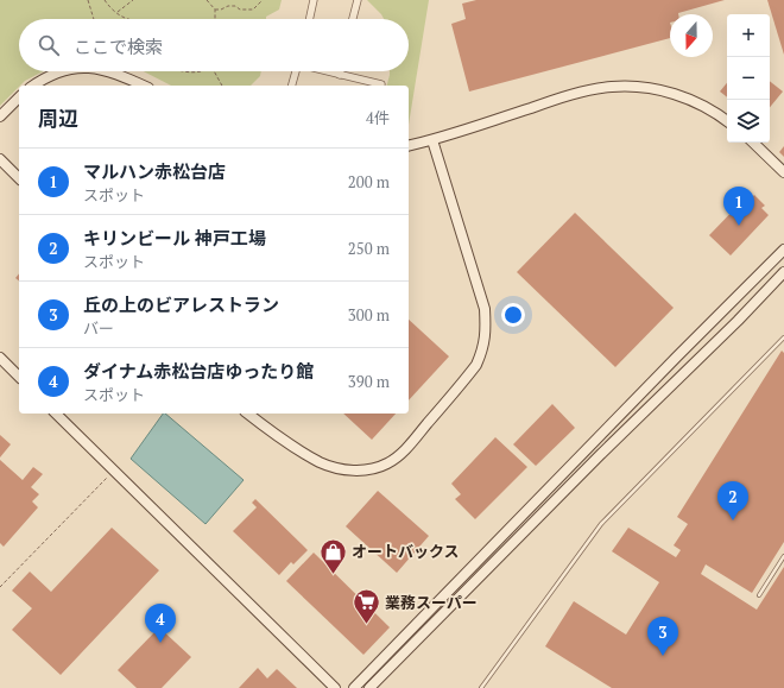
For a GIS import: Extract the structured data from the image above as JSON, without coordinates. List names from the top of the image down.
{
  "places": {
    "shop": ["オートバックス"],
    "supermarket": ["業務スーパー"]
  },
  "north": "bottom",
  "page": {
    "map_buttons": ["+", "−"],
    "search": "ここで検索",
    "heading": ["周辺", "4件"],
    "list": [
      {
        "mark": "1",
        "name": "マルハン赤松台店",
        "note": "スポット",
        "value": "200 m"
      },
      {
        "mark": "2",
        "name": "キリンビール 神戸工場",
        "note": "スポット",
        "value": "250 m"
      },
      {
        "mark": "3",
        "name": "丘の上のビアレストラン",
        "note": "バー",
        "value": "300 m"
      },
      {
        "mark": "4",
        "name": "ダイナム赤松台店ゆったり館",
        "note": "スポット",
        "value": "390 m"
      }
    ],
    "pins": [
      "1",
      "2",
      "4",
      "3"
    ]
  }
}
